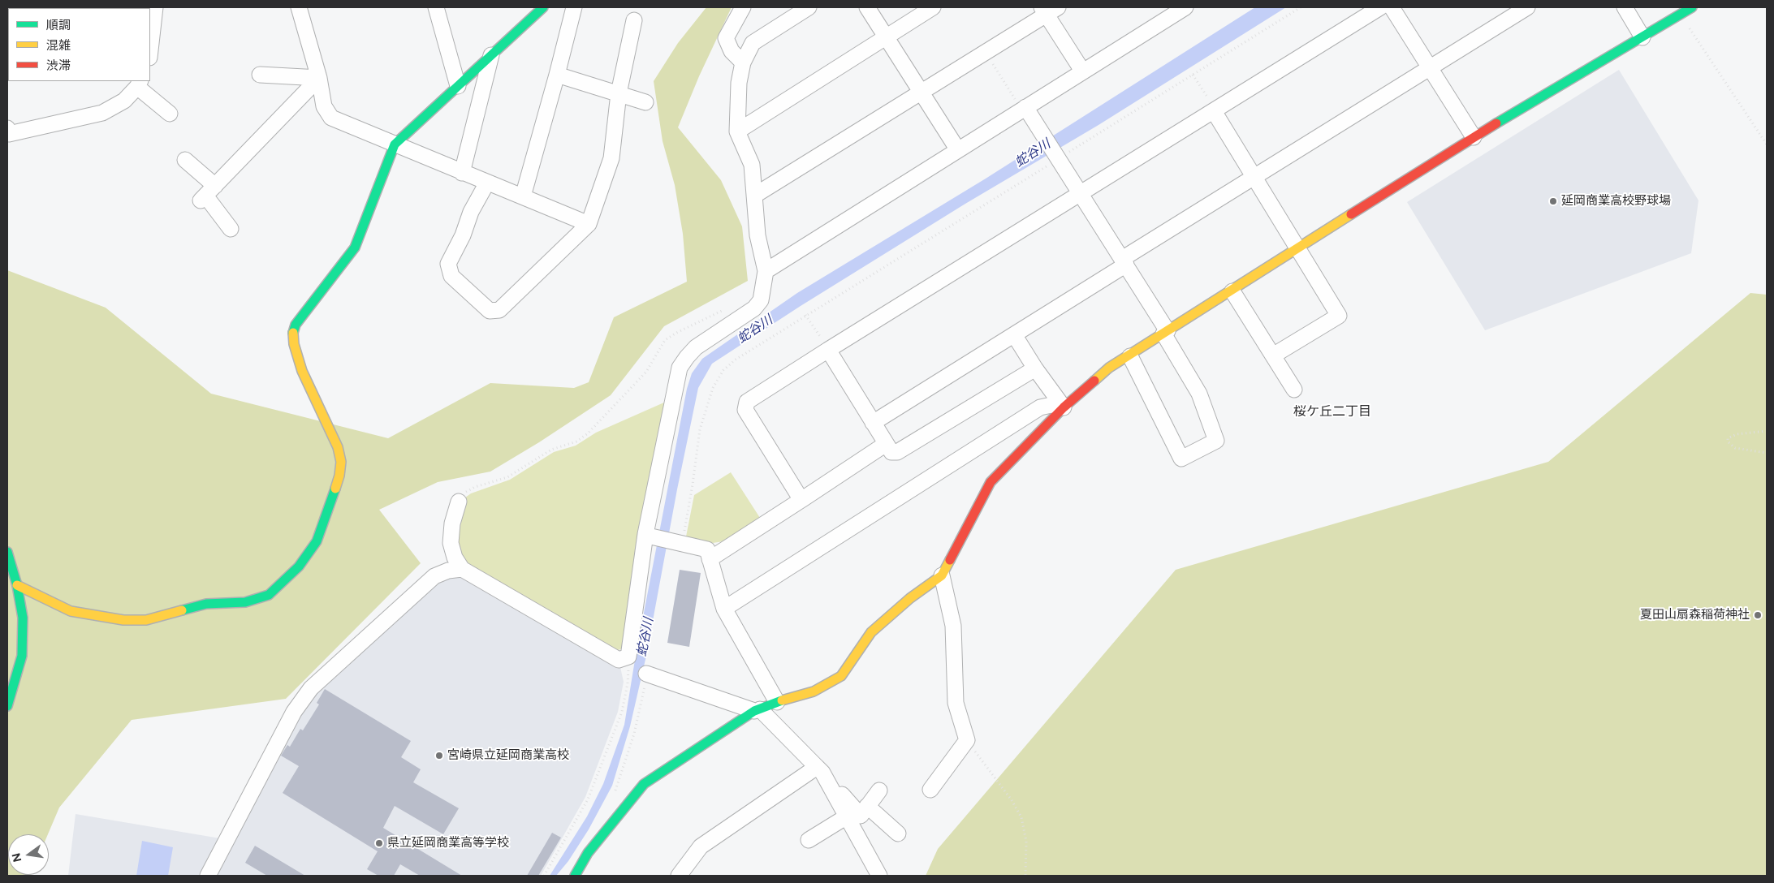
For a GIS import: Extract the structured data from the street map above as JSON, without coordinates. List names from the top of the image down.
{
  "districts": ["桜ケ丘二丁目"],
  "water": ["蛇谷川"],
  "places": [
    "延岡商業高校野球場",
    "夏田山扇森稲荷神社",
    "宮崎県立延岡商業高校",
    "県立延岡商業高等学校"
  ],
  "legend": ["順調", "混雑", "渋滞"],
  "north": "left"
}
